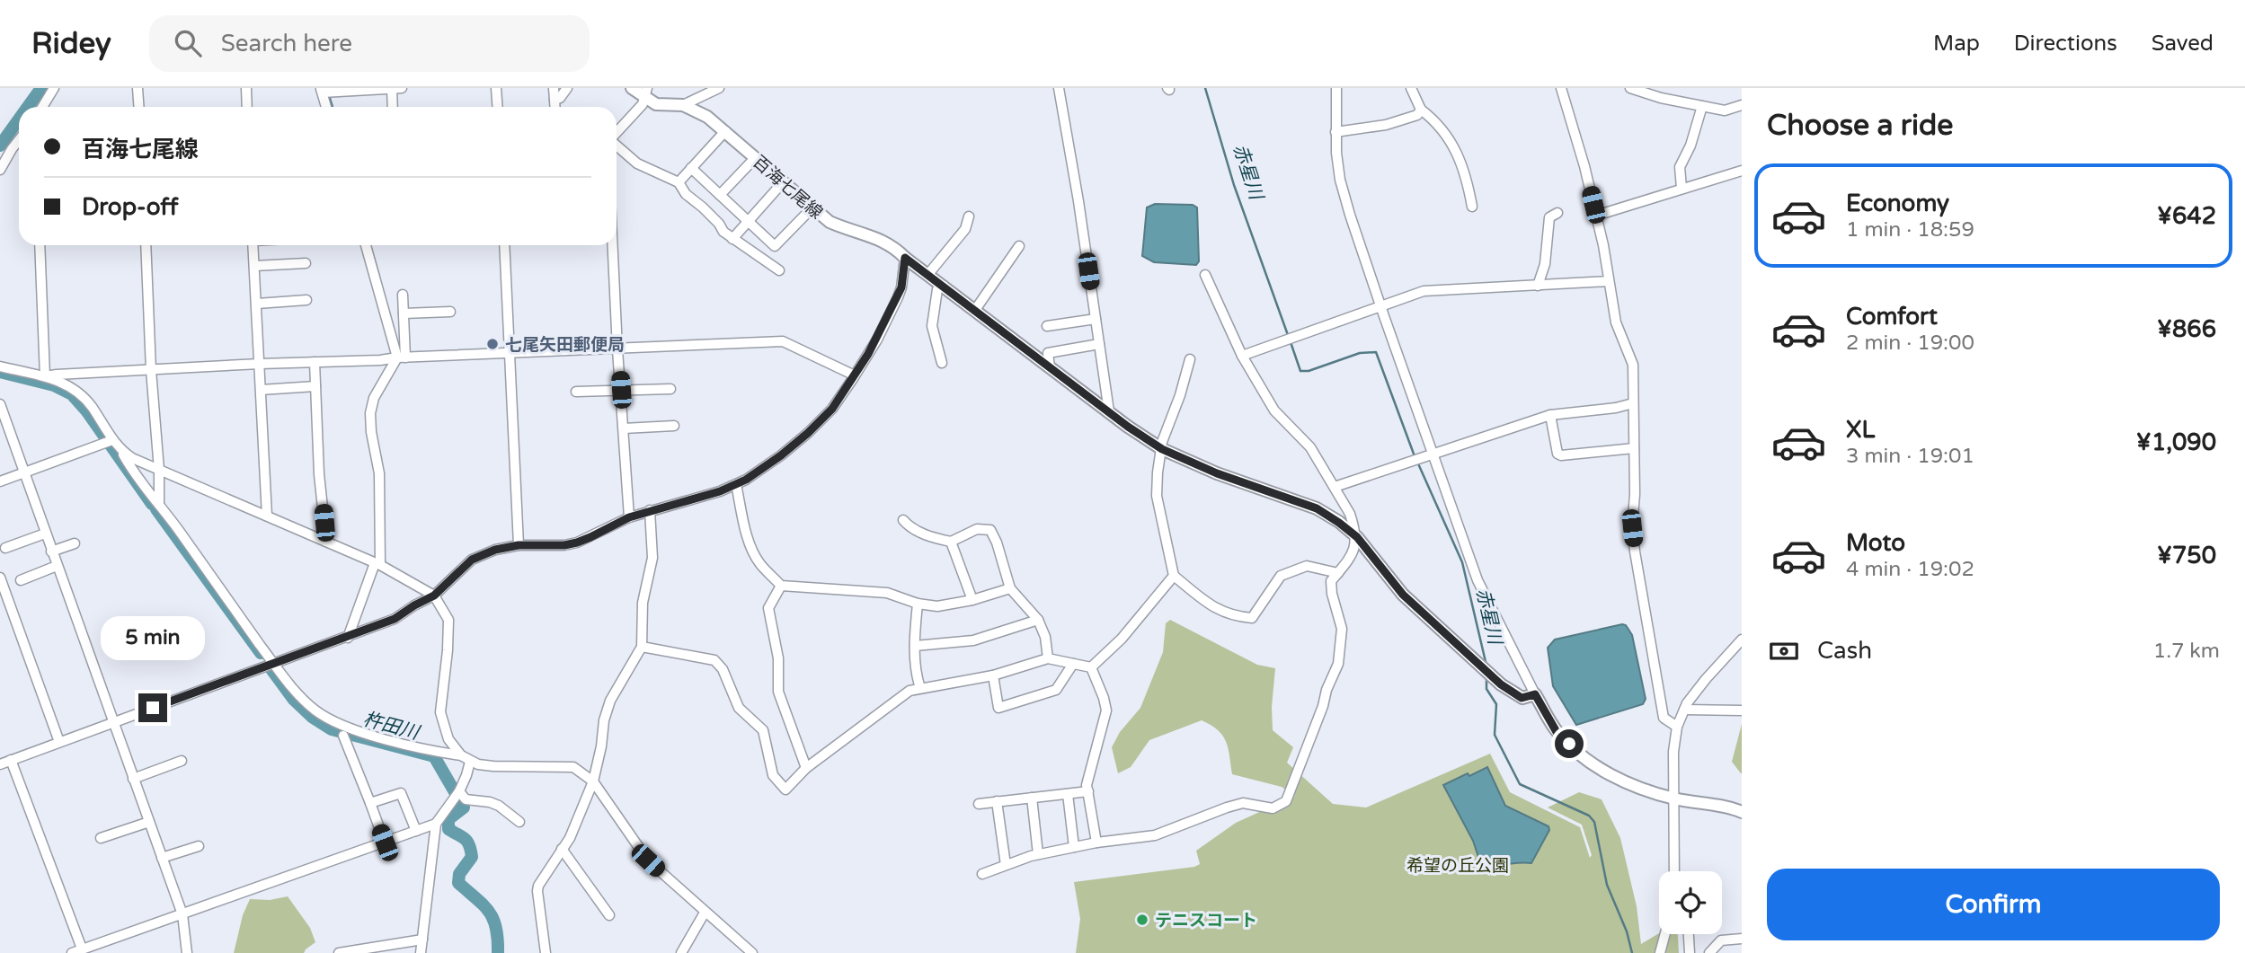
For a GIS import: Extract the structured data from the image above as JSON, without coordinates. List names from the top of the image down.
{
  "streets": {
    "main road": ["百海七尾線"]
  },
  "water": ["赤星川", "杵田川"],
  "parks": ["希望の丘公園"],
  "places": ["七尾矢田郵便局", "テニスコート"],
  "page": {
    "header": "Ridey",
    "search": "Search here",
    "nav": ["Map", "Directions", "Saved"],
    "heading": "Choose a ride",
    "banner": ["百海七尾線", "Drop-off"],
    "list": [
      {
        "name": "Economy",
        "note": "1 min · 18:59",
        "value": "¥642"
      },
      {
        "name": "Comfort",
        "note": "2 min · 19:00",
        "value": "¥866"
      },
      {
        "name": "XL",
        "note": "3 min · 19:01",
        "value": "¥1,090"
      },
      {
        "name": "Moto",
        "note": "4 min · 19:02",
        "value": "¥750"
      }
    ],
    "bubble": "5 min",
    "pay": ["Cash", "1.7 km"],
    "buttons": "Confirm"
  }
}
